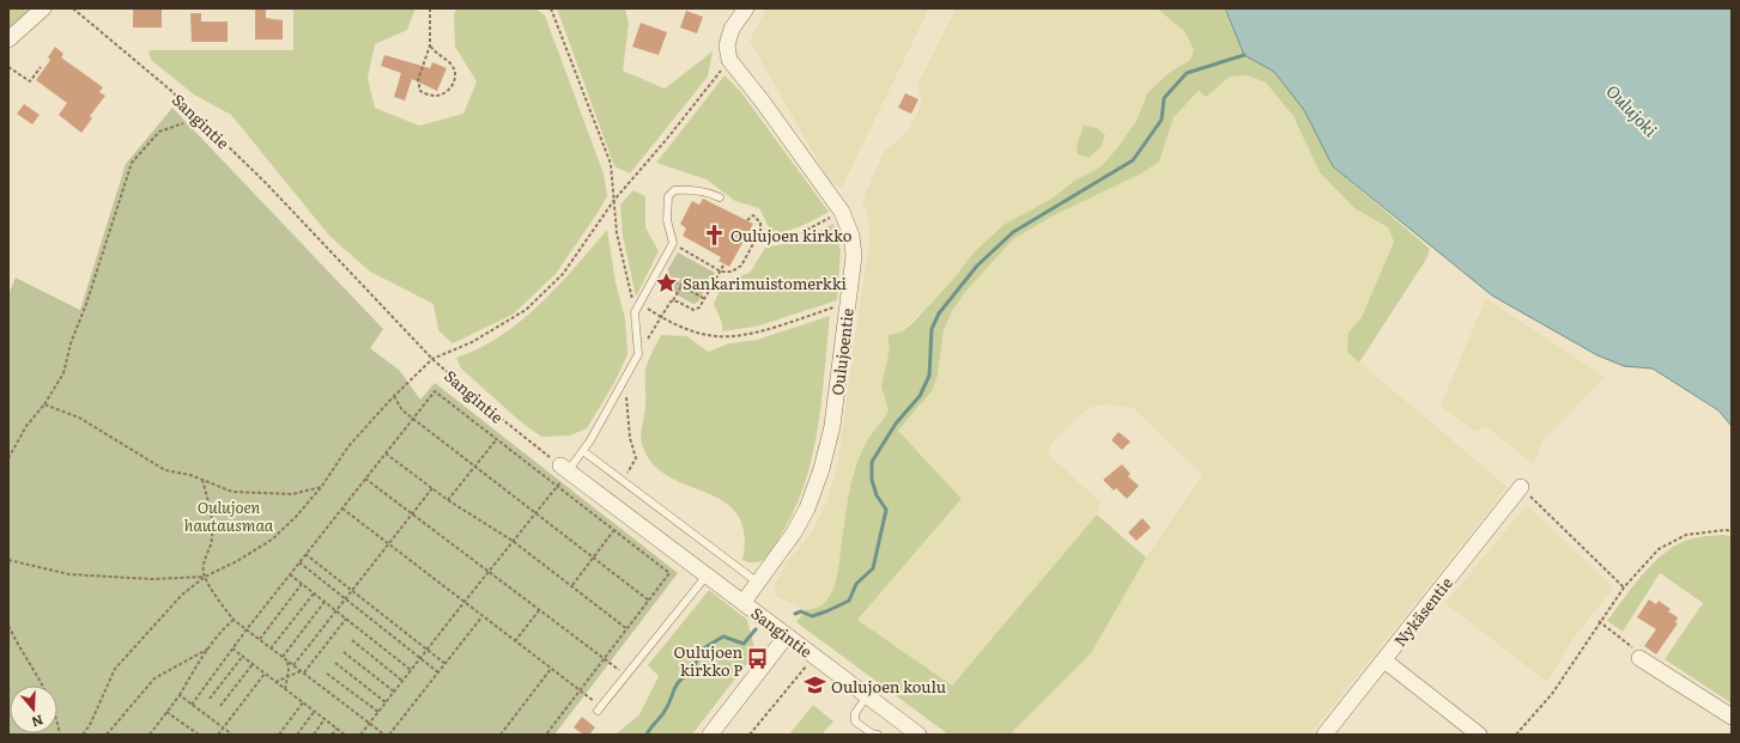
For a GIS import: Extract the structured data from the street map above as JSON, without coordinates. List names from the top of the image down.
{
  "streets": {
    "street": ["Sangintie", "Oulujoentie", "Nykäsentie"]
  },
  "crossings": [
    ["Sangintie", "Oulujoentie"]
  ],
  "water": ["Oulujoki"],
  "parks": ["Oulujoen hautausmaa"],
  "places": {
    "church": ["Oulujoen kirkko"],
    "place": ["Sankarimuistomerkki"],
    "bus stop": ["Oulujoen kirkko P"],
    "school or university": ["Oulujoen koulu"]
  },
  "north": "bottom"
}
